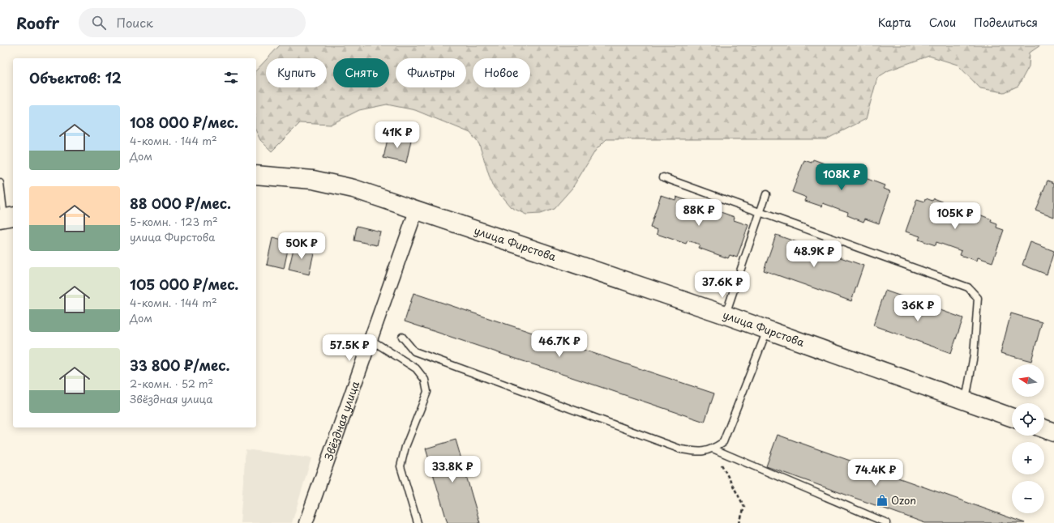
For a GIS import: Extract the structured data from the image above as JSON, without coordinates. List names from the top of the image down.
{
  "streets": {
    "main road": ["улица Фирстова"],
    "street": ["Звёздная улица"]
  },
  "crossings": [
    ["улица Фирстова", "Звёздная улица"]
  ],
  "places": {
    "shop": ["Ozon"]
  },
  "north": "left",
  "page": {
    "header": "Roofr",
    "search": "Поиск",
    "nav": ["Карта", "Слои", "Поделиться"],
    "chip": [
      "Купить",
      "Снять",
      "Фильтры",
      "Новое"
    ],
    "heading": "Объектов: 12",
    "list": [
      {
        "name": "108 000 ₽/мес.",
        "note": "4-комн. · 144 m² · Дом"
      },
      {
        "name": "88 000 ₽/мес.",
        "note": "5-комн. · 123 m² · улица Фирстова"
      },
      {
        "name": "105 000 ₽/мес.",
        "note": "4-комн. · 144 m² · Дом"
      },
      {
        "name": "33 800 ₽/мес.",
        "note": "2-комн. · 52 m² · Звёздная улица"
      }
    ],
    "price": [
      "41K ₽",
      "108K ₽",
      "88K ₽",
      "105K ₽",
      "50K ₽",
      "48.9K ₽",
      "37.6K ₽",
      "36K ₽",
      "46.7K ₽",
      "57.5K ₽",
      "33.8K ₽",
      "74.4K ₽"
    ],
    "map_buttons": ["+", "−"]
  }
}
